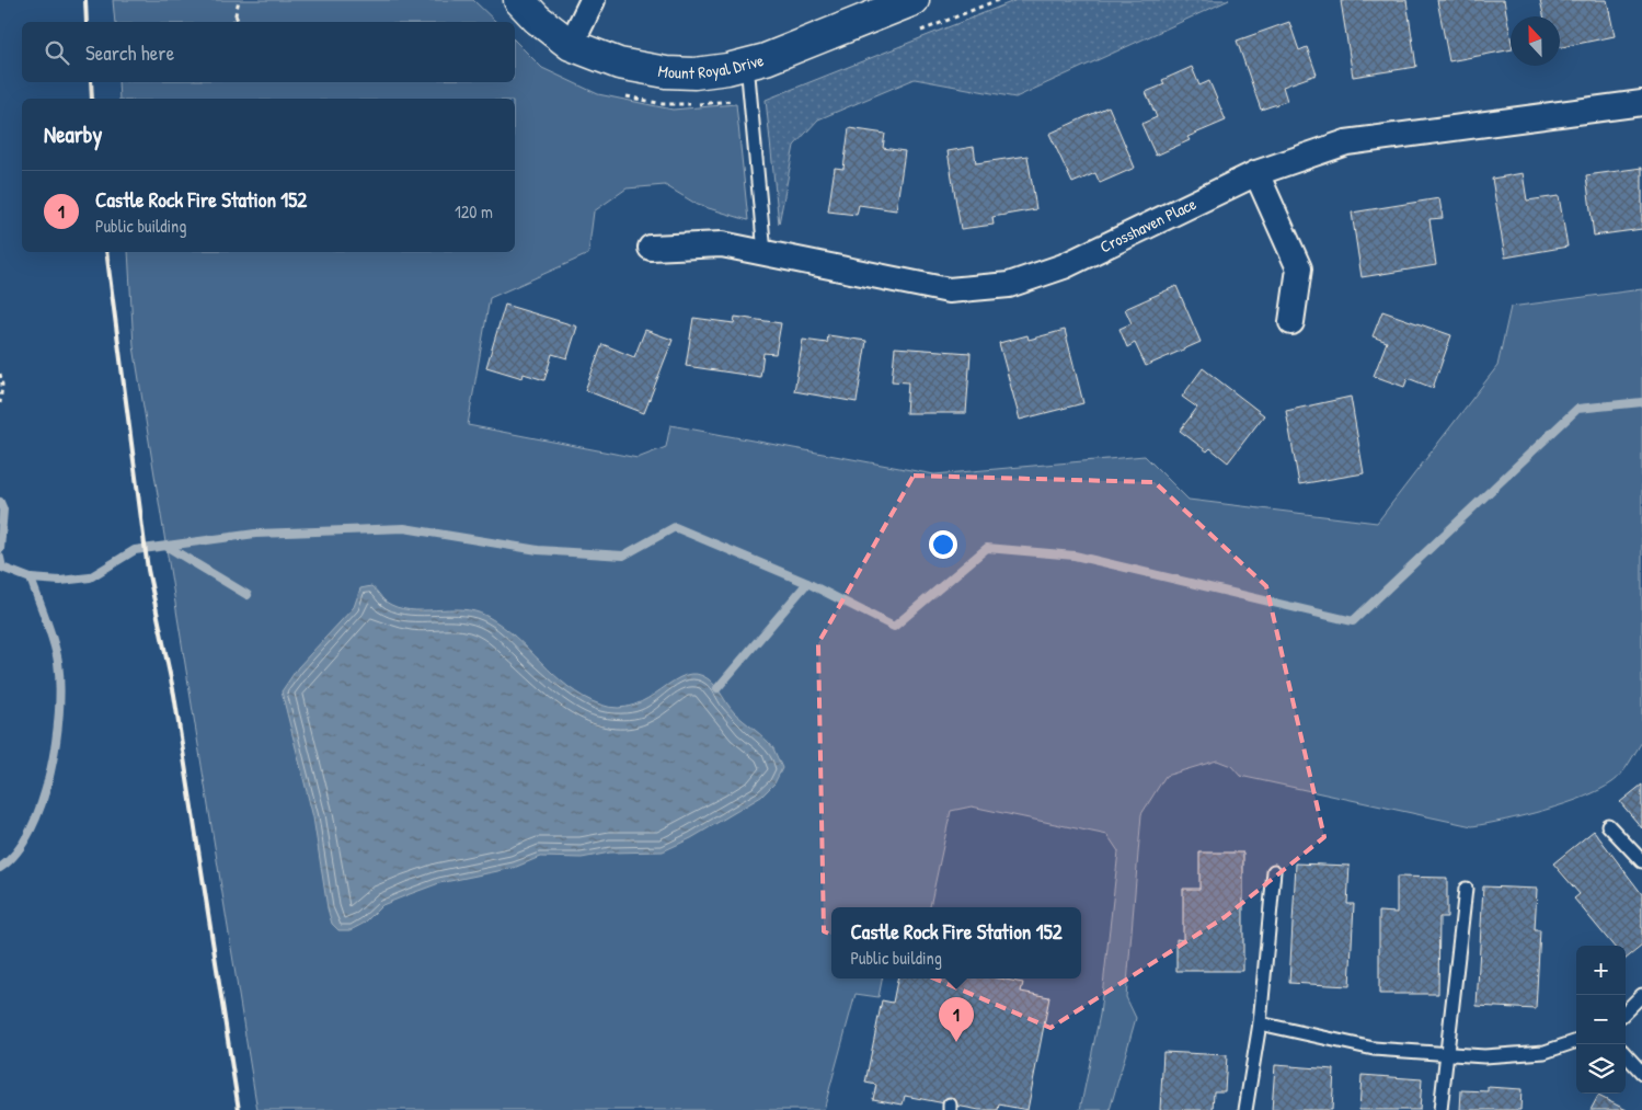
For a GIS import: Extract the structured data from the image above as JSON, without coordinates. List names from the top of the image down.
{
  "streets": {
    "street": ["Mount Royal Drive", "Crosshaven Place"]
  },
  "north": "top",
  "page": {
    "search": "Search here",
    "heading": "Nearby",
    "list": [
      {
        "mark": "1",
        "name": "Castle Rock Fire Station 152",
        "note": "Public building",
        "value": "120 m"
      }
    ],
    "popup": ["Castle Rock Fire Station 152", "Public building"],
    "map_buttons": ["+", "−"],
    "pins": "1"
  }
}
